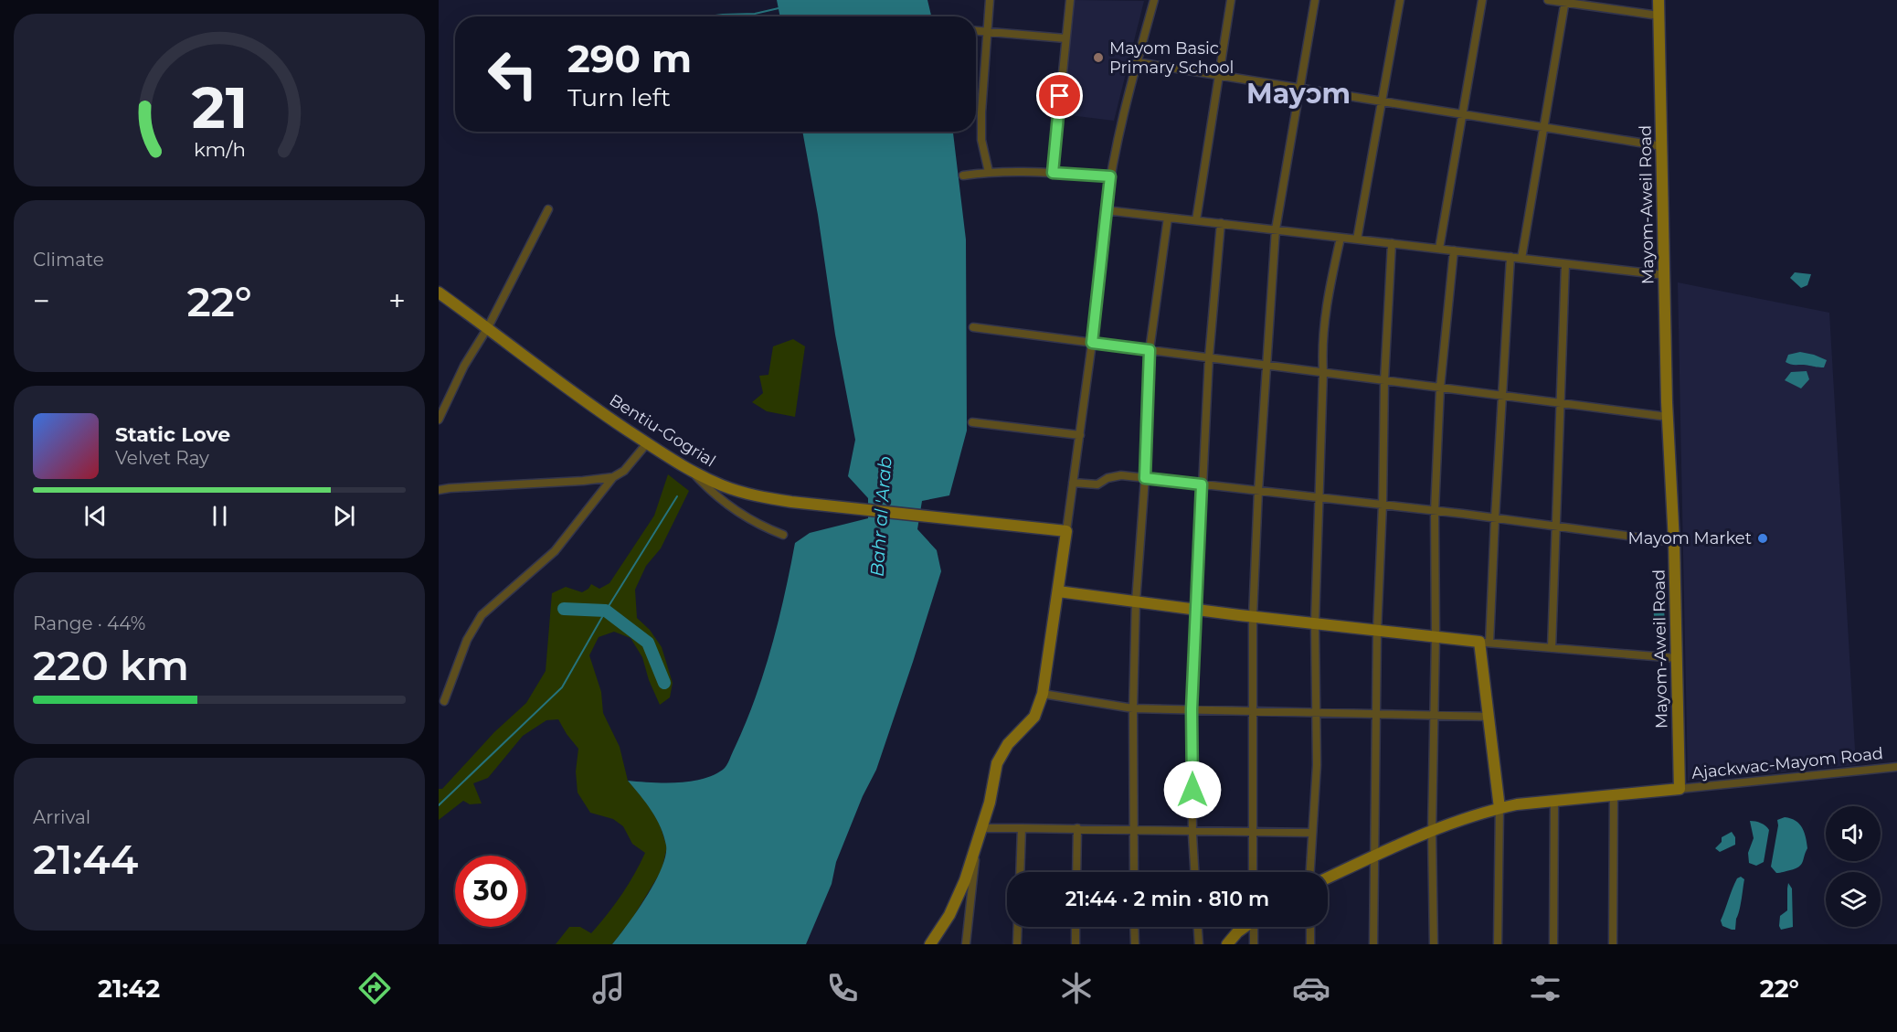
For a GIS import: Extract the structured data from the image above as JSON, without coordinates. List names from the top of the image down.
{
  "streets": {
    "main road": ["Mayom-Aweil Road", "Bentiu-Gogrial"],
    "street": ["Ajackwac-Mayom Road"]
  },
  "crossings": [
    ["Mayom-Aweil Road", "Ajackwac-Mayom Road"]
  ],
  "districts": ["Mayɔm"],
  "water": ["Bahr al 'Arab"],
  "places": ["Mayom Basic Primary School", "Mayom Market"],
  "page": {
    "turn": ["290 m", "Turn left"],
    "tile": [
      "Climate",
      ["Range · 44%", "220 km"],
      ["Arrival", "21:44"]
    ],
    "heat": ["−", "22°", "+"],
    "song": ["Static Love", "Velvet Ray"],
    "limit": "30",
    "trip": "21:44 · 2 min · 810 m",
    "tabs": ["21:42", "22°"],
    "gauge": ["21", "km/h"]
  }
}
